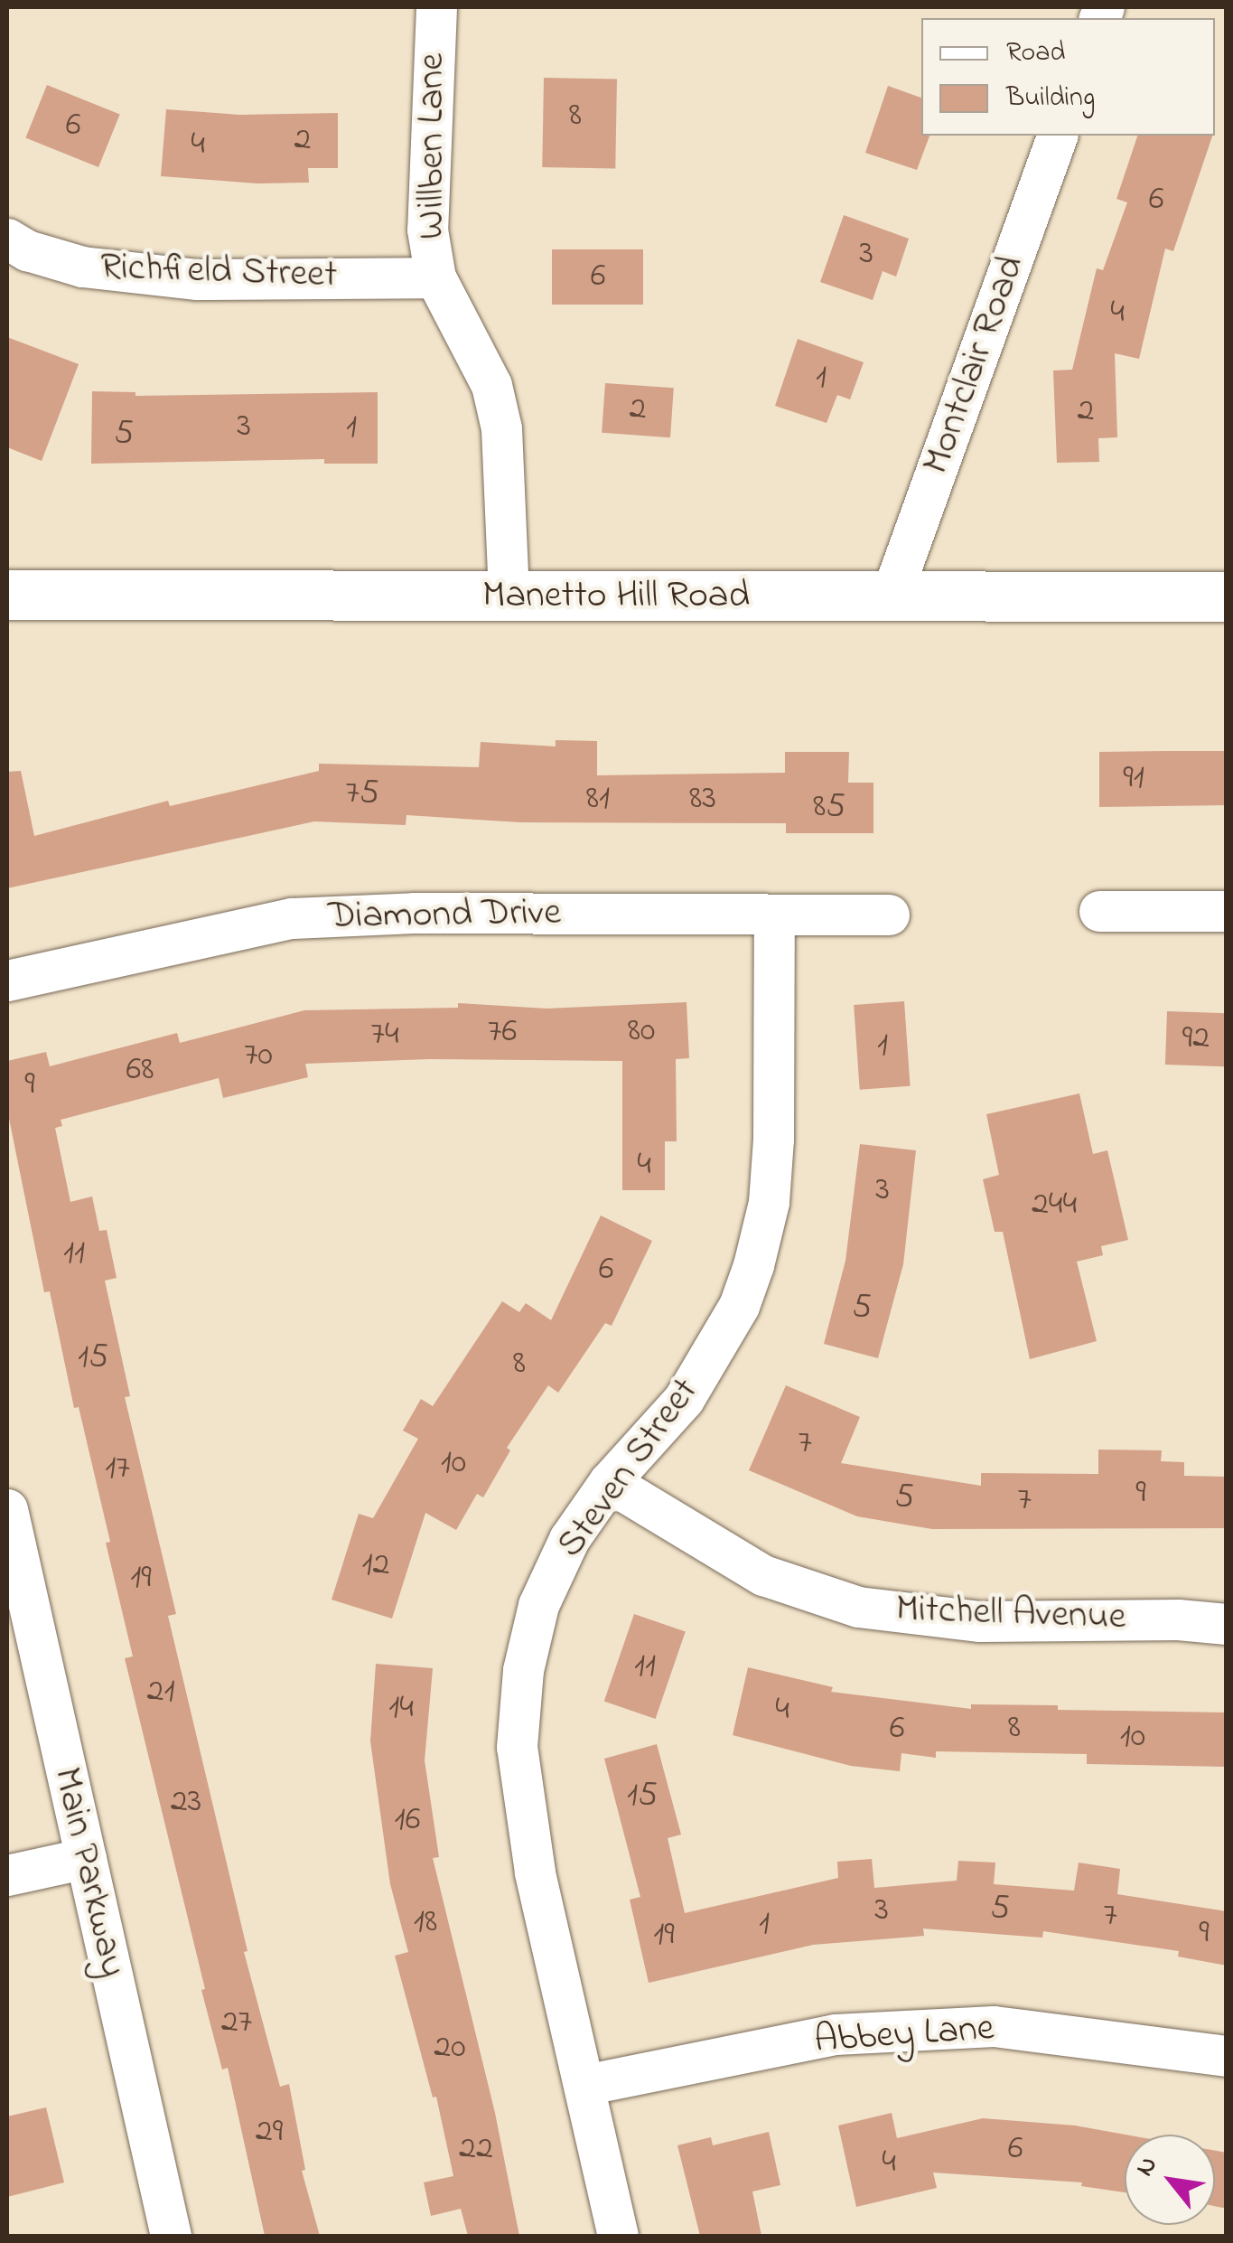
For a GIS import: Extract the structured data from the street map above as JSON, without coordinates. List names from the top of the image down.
{
  "streets": {
    "main road": ["Manetto Hill Road"],
    "street": [
      "Willben Lane",
      "Richfield Street",
      "Montclair Road",
      "Diamond Drive",
      "Steven Street",
      "Mitchell Avenue",
      "Main Parkway",
      "Abbey Lane"
    ]
  },
  "crossings": [
    ["Willben Lane", "Richfield Street"],
    ["Willben Lane", "Manetto Hill Road"],
    ["Montclair Road", "Manetto Hill Road"],
    ["Diamond Drive", "Steven Street"],
    ["Steven Street", "Mitchell Avenue"],
    ["Steven Street", "Abbey Lane"]
  ],
  "house_numbers": [
    "8",
    "6",
    "2",
    "4",
    "6",
    "3",
    "6",
    "4",
    "1",
    "2",
    "2",
    "3",
    "1",
    "5",
    "91",
    "75",
    "81",
    "83",
    "85",
    "80",
    "76",
    "74",
    "92",
    "1",
    "70",
    "68",
    "9",
    "4",
    "3",
    "244",
    "11",
    "6",
    "5",
    "15",
    "8",
    "7",
    "10",
    "17",
    "9",
    "5",
    "7",
    "12",
    "19",
    "11",
    "21",
    "14",
    "4",
    "8",
    "6",
    "10",
    "15",
    "23",
    "16",
    "5",
    "3",
    "7",
    "18",
    "1",
    "9",
    "19",
    "27",
    "20",
    "29",
    "22",
    "6",
    "4"
  ],
  "legend": ["Road", "Building"],
  "north": "top left"
}
